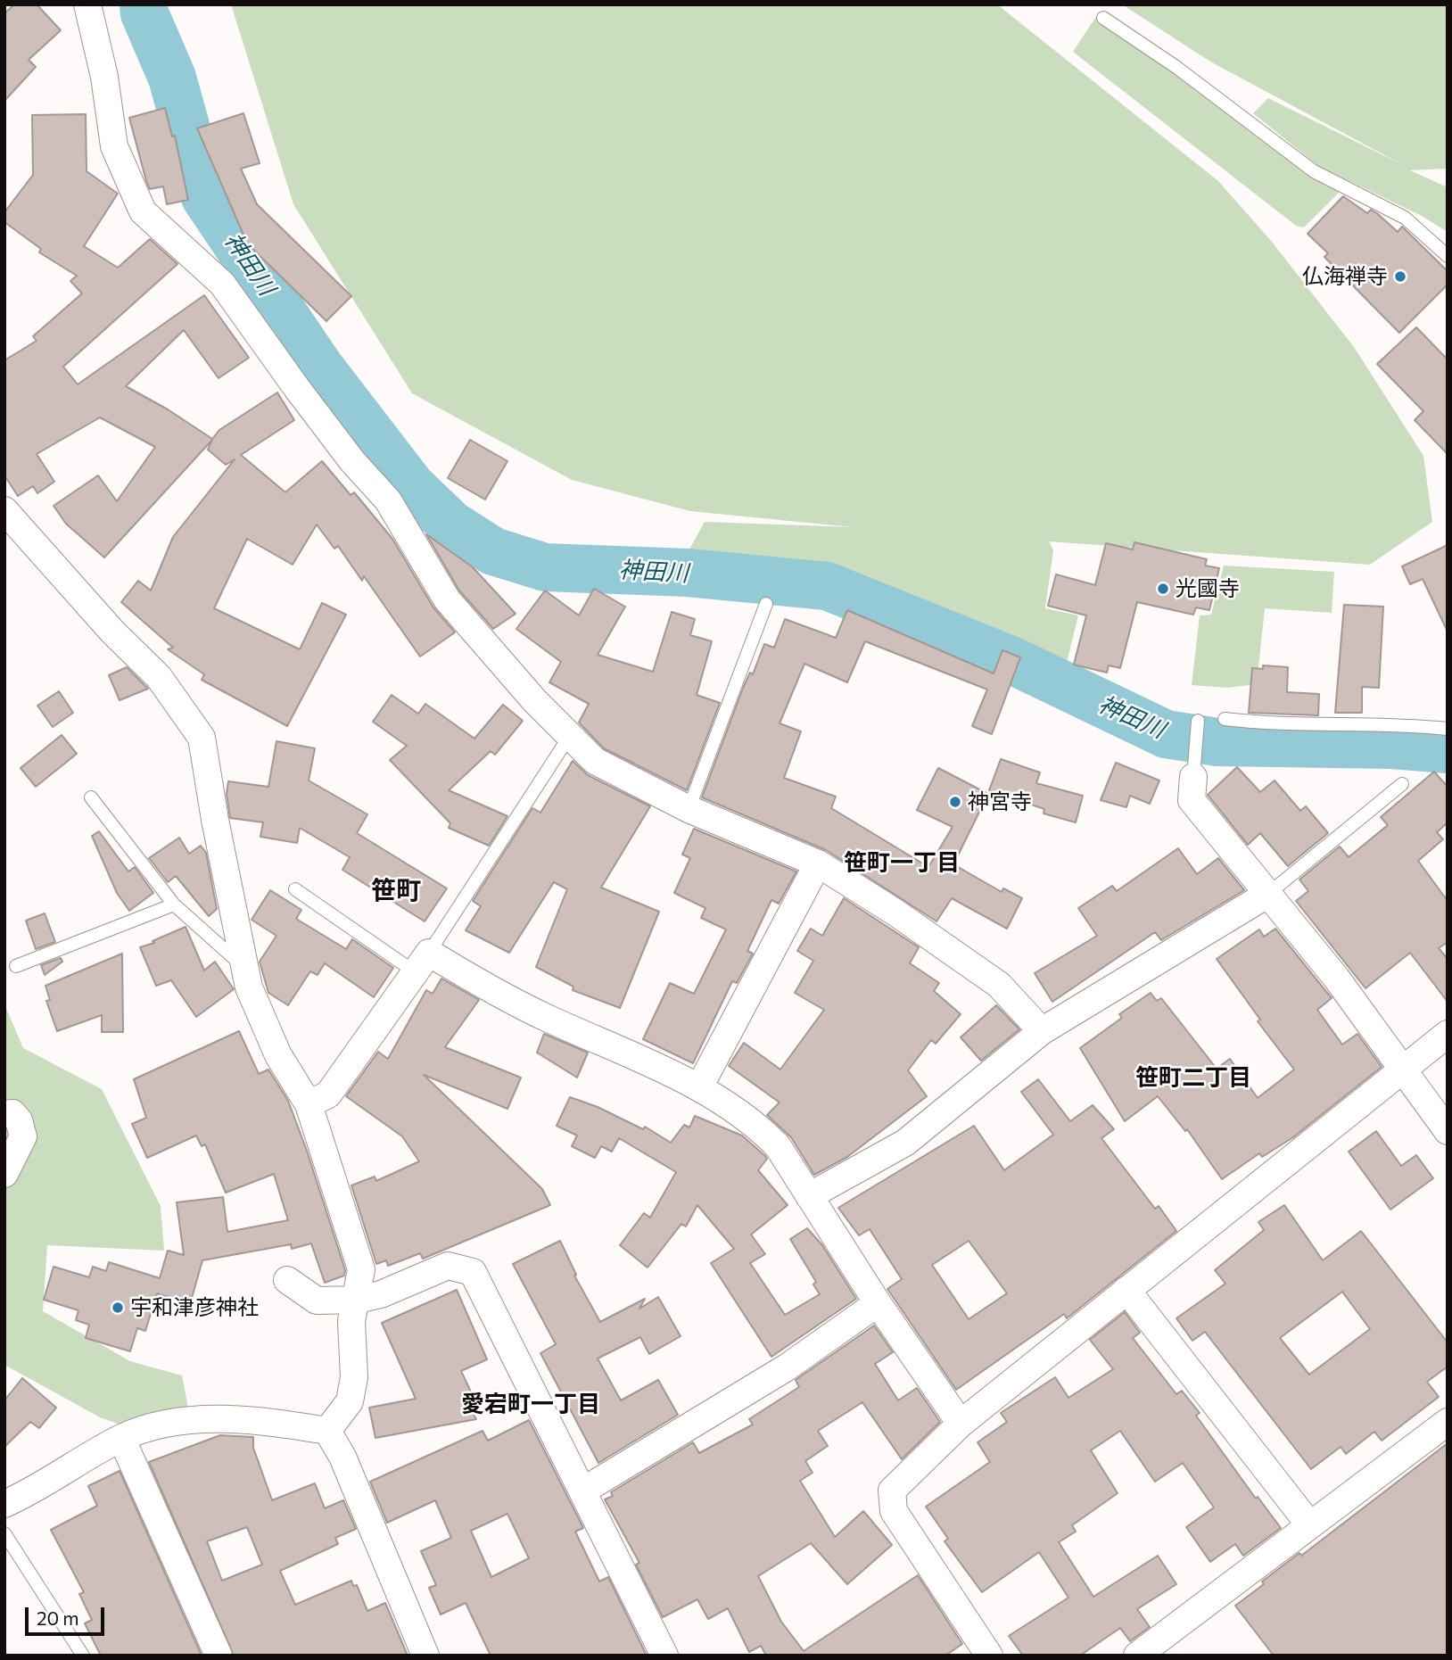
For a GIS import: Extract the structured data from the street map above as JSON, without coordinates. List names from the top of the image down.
{
  "districts": [
    "笹町一丁目",
    "笹町",
    "笹町二丁目",
    "愛宕町一丁目"
  ],
  "water": ["神田川"],
  "places": [
    "仏海禅寺",
    "光國寺",
    "神宮寺",
    "宇和津彦神社"
  ],
  "scale_bar": "20 m"
}
